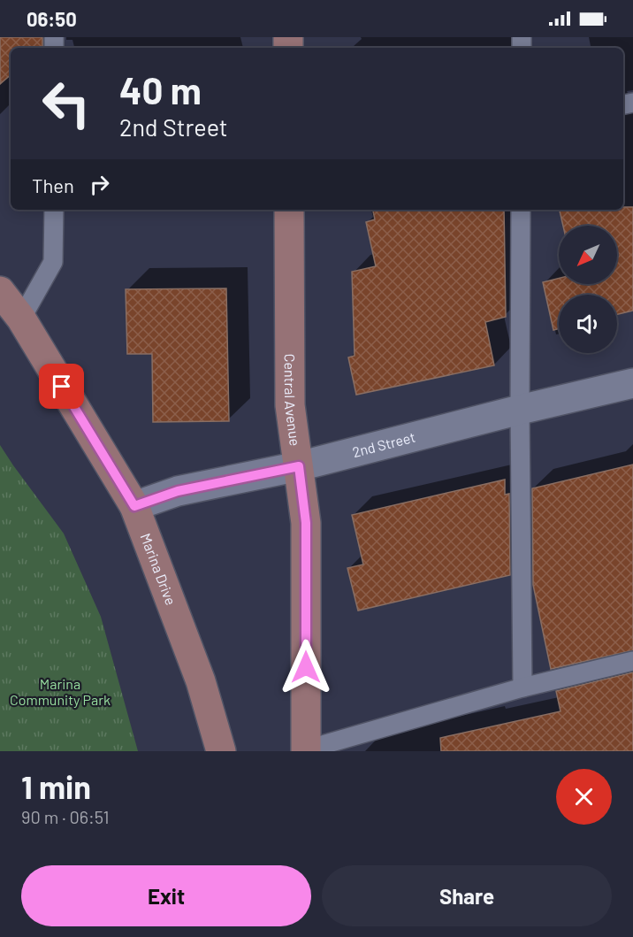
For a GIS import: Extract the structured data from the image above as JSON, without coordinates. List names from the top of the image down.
{
  "streets": {
    "street": ["Central Avenue", "2nd Street", "Marina Drive"]
  },
  "crossings": [
    ["Central Avenue", "2nd Street"],
    ["2nd Street", "Marina Drive"]
  ],
  "parks": ["Marina Community Park"],
  "north": "bottom left",
  "page": {
    "status": "06:50",
    "turn": ["40 m", "2nd Street"],
    "then": "Then",
    "heading": ["1 min", "90 m · 06:51"],
    "buttons": ["Exit", "Share"]
  }
}
